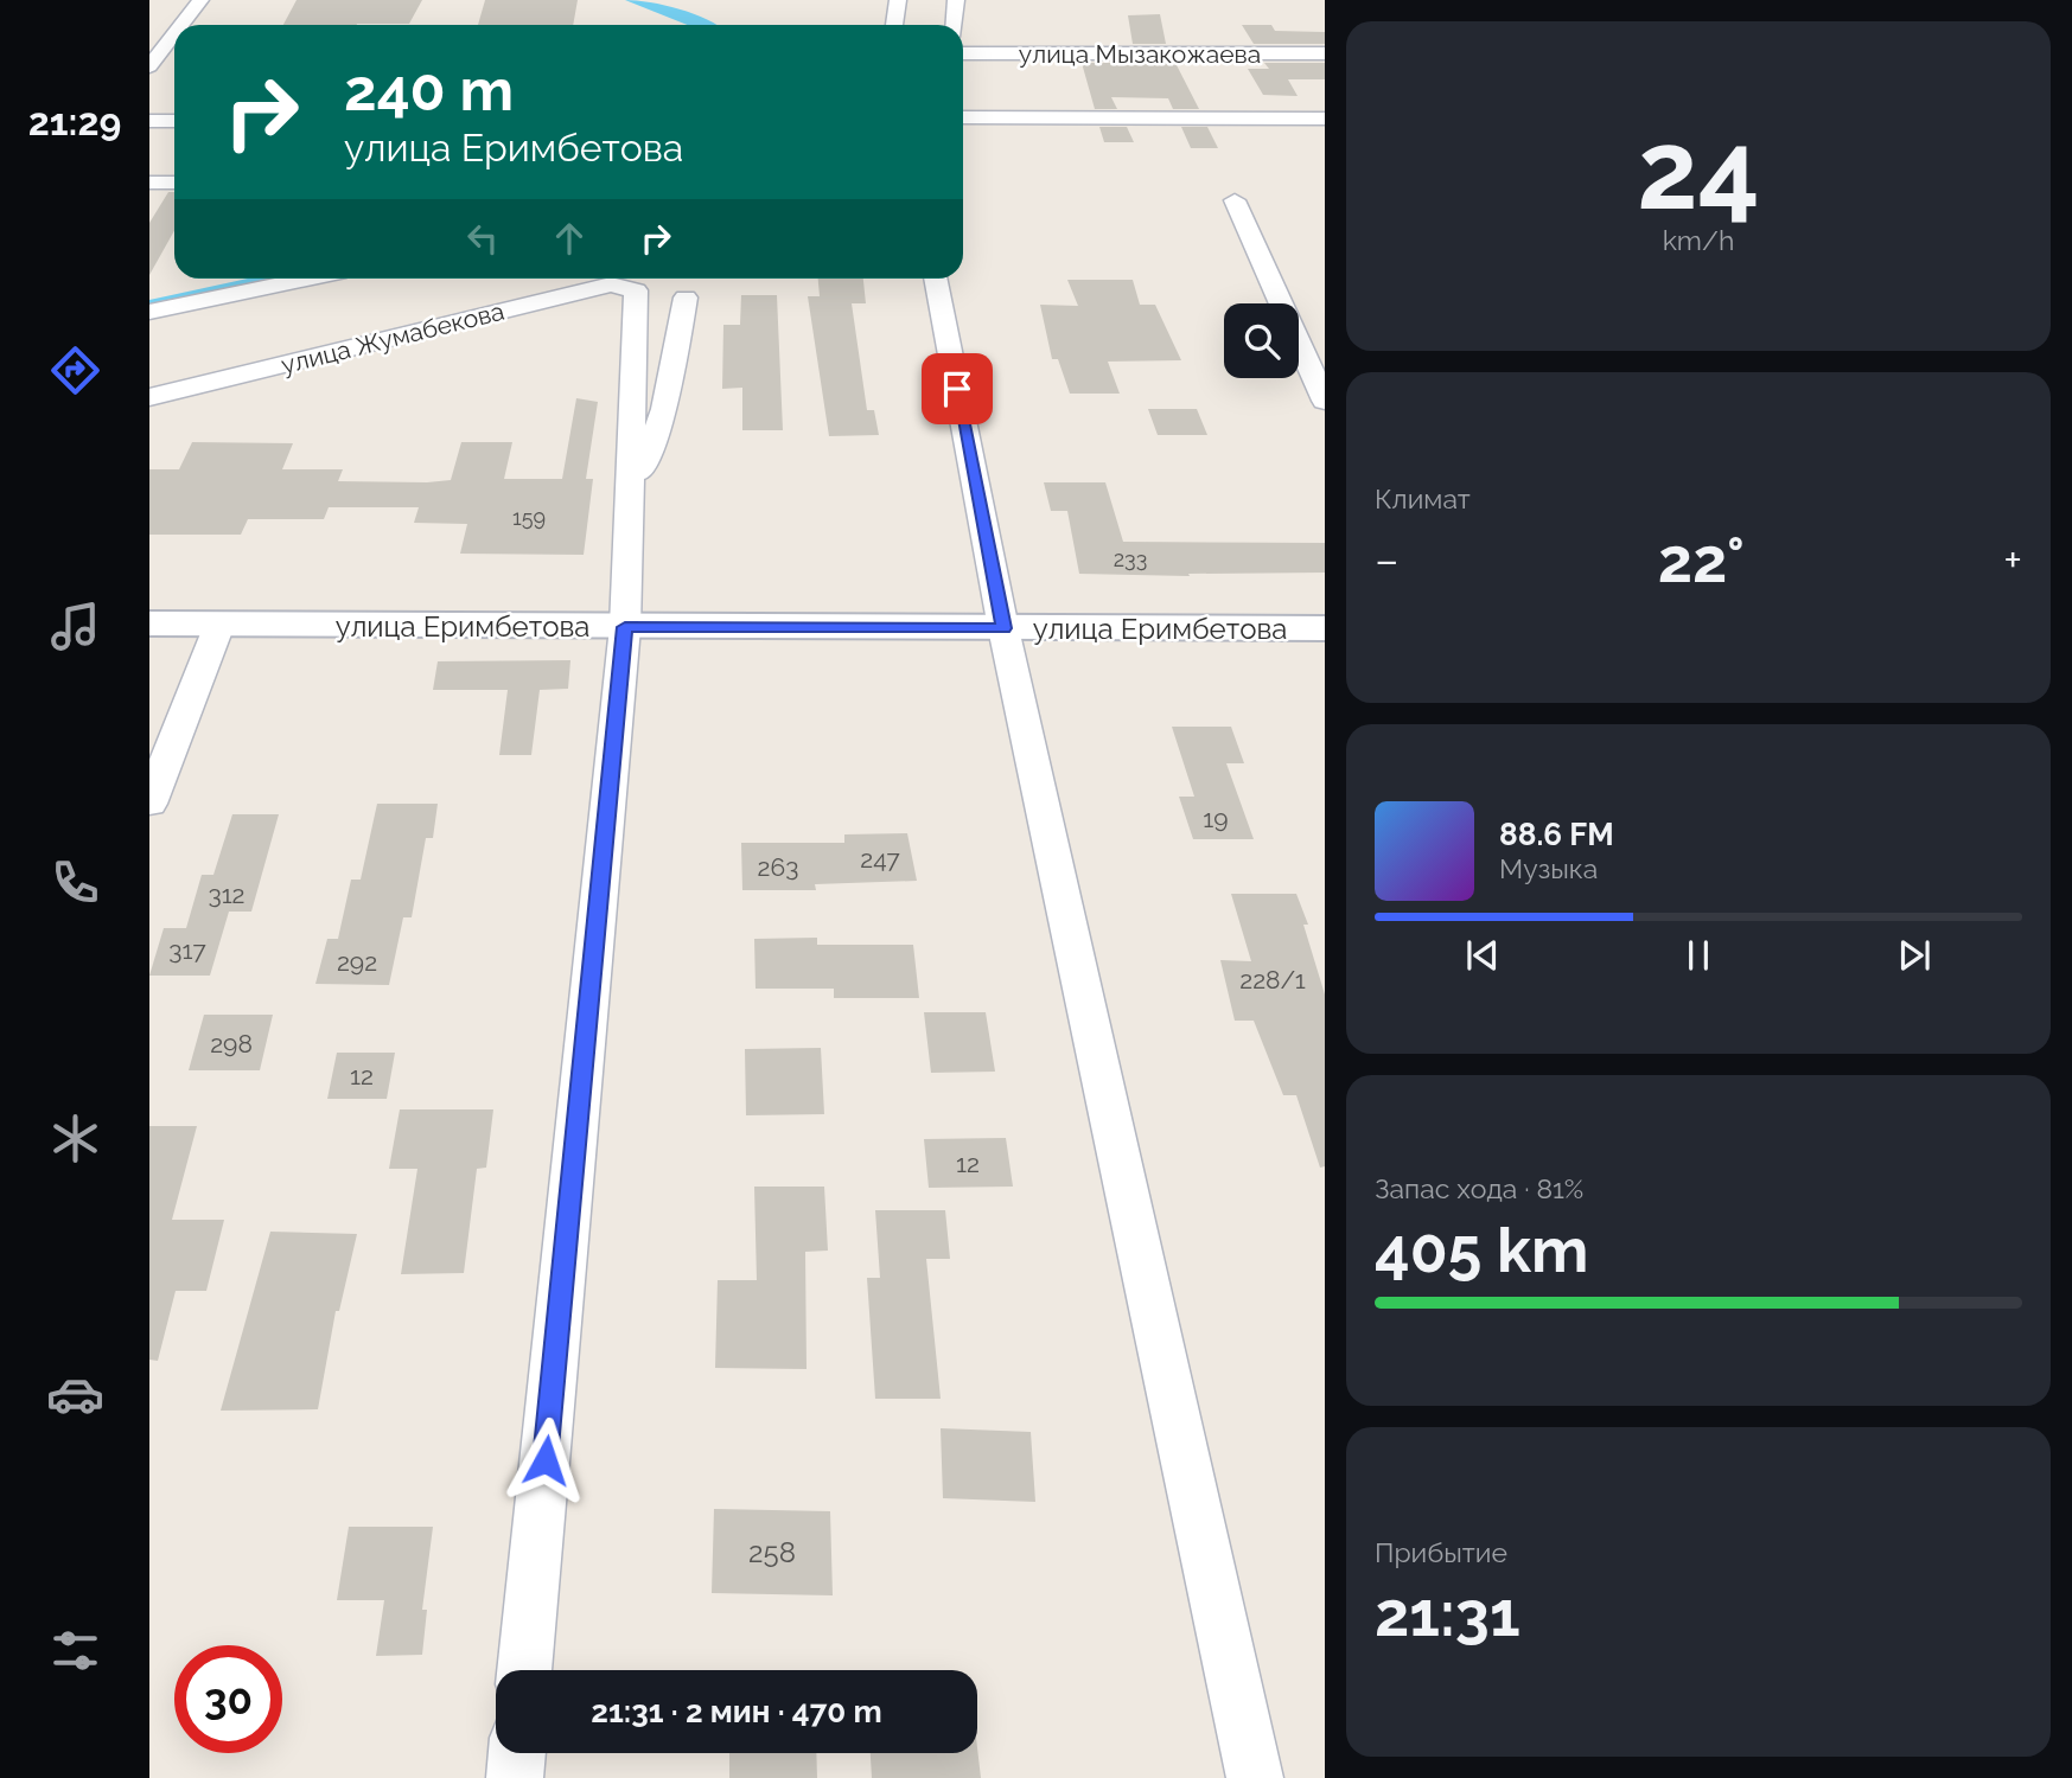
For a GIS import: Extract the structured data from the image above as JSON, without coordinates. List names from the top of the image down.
{
  "streets": {
    "main road": ["улица Еримбетова"],
    "street": ["улица Мызакожаева", "улица Жумабекова"]
  },
  "house_numbers": [
    "159",
    "233",
    "19",
    "247",
    "263",
    "312",
    "317",
    "292",
    "228/1",
    "298",
    "12",
    "12",
    "258"
  ],
  "page": {
    "tabs": "21:29",
    "tile": [
      ["24", "km/h"],
      "Климат",
      ["Запас хода · 81%", "405 km"],
      ["Прибытие", "21:31"]
    ],
    "turn": ["240 m", "улица Еримбетова"],
    "heat": ["−", "22°", "+"],
    "song": ["88.6 FM", "Музыка"],
    "limit": "30",
    "trip": "21:31 · 2 мин · 470 m"
  }
}
